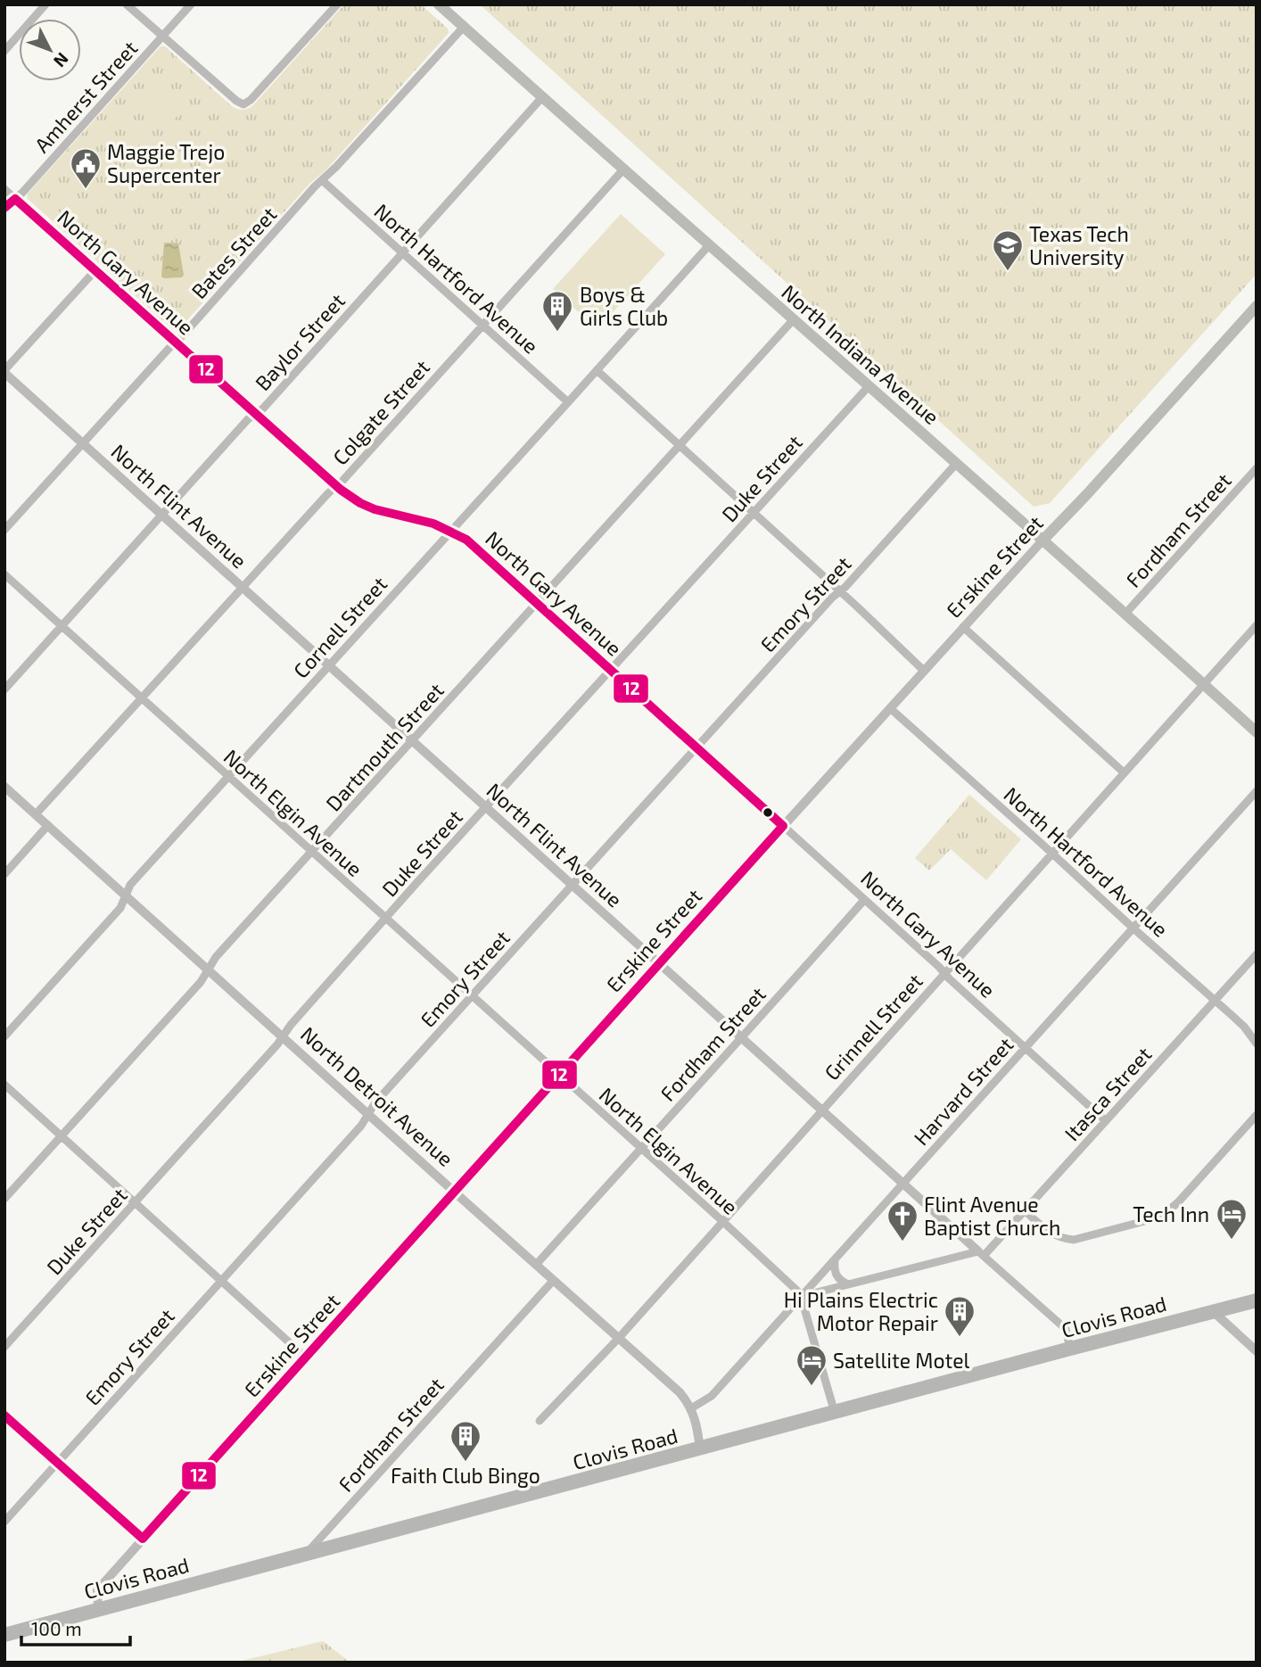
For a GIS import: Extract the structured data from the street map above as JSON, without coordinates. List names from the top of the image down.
{
  "streets": {
    "highway": ["Clovis Road"],
    "main road": ["North Indiana Avenue", "Erskine Street"],
    "street": [
      "Amherst Street",
      "Bates Street",
      "North Gary Avenue",
      "North Hartford Avenue",
      "Baylor Street",
      "Colgate Street",
      "Duke Street",
      "North Flint Avenue",
      "Fordham Street",
      "Emory Street",
      "Cornell Street",
      "Dartmouth Street",
      "North Elgin Avenue",
      "Grinnell Street",
      "Harvard Street",
      "Itasca Street",
      "North Detroit Avenue"
    ]
  },
  "crossings": [
    ["Amherst Street", "North Gary Avenue"],
    ["Bates Street", "North Gary Avenue"],
    ["Bates Street", "North Hartford Avenue"],
    ["Bates Street", "North Indiana Avenue"],
    ["Bates Street", "North Flint Avenue"],
    ["North Gary Avenue", "Baylor Street"],
    ["North Gary Avenue", "Colgate Street"],
    ["North Gary Avenue", "Duke Street"],
    ["North Gary Avenue", "Fordham Street"],
    ["North Gary Avenue", "Erskine Street"],
    ["North Gary Avenue", "Emory Street"],
    ["North Gary Avenue", "Cornell Street"],
    ["North Gary Avenue", "Dartmouth Street"],
    ["North Gary Avenue", "Grinnell Street"],
    ["North Gary Avenue", "Harvard Street"],
    ["North Gary Avenue", "Itasca Street"],
    ["North Hartford Avenue", "Baylor Street"],
    ["North Hartford Avenue", "Colgate Street"],
    ["North Hartford Avenue", "Erskine Street"],
    ["North Hartford Avenue", "Cornell Street"],
    ["North Hartford Avenue", "Grinnell Street"],
    ["North Hartford Avenue", "Harvard Street"],
    ["North Hartford Avenue", "Itasca Street"],
    ["Baylor Street", "North Indiana Avenue"],
    ["Baylor Street", "North Flint Avenue"],
    ["Baylor Street", "North Elgin Avenue"],
    ["North Indiana Avenue", "Colgate Street"],
    ["North Indiana Avenue", "Duke Street"],
    ["North Indiana Avenue", "Fordham Street"],
    ["North Indiana Avenue", "Erskine Street"],
    ["North Indiana Avenue", "Emory Street"],
    ["North Indiana Avenue", "Cornell Street"],
    ["North Indiana Avenue", "Dartmouth Street"],
    ["North Indiana Avenue", "Grinnell Street"],
    ["Colgate Street", "North Flint Avenue"],
    ["Colgate Street", "North Elgin Avenue"],
    ["Colgate Street", "North Detroit Avenue"],
    ["Duke Street", "North Flint Avenue"],
    ["Duke Street", "North Elgin Avenue"],
    ["Duke Street", "North Detroit Avenue"],
    ["North Flint Avenue", "Fordham Street"],
    ["North Flint Avenue", "Erskine Street"],
    ["North Flint Avenue", "Emory Street"],
    ["North Flint Avenue", "Cornell Street"],
    ["North Flint Avenue", "Dartmouth Street"],
    ["North Flint Avenue", "Grinnell Street"],
    ["North Flint Avenue", "Harvard Street"],
    ["North Flint Avenue", "Itasca Street"],
    ["North Flint Avenue", "Clovis Road"],
    ["Fordham Street", "North Elgin Avenue"],
    ["Fordham Street", "North Detroit Avenue"],
    ["Fordham Street", "Clovis Road"],
    ["Erskine Street", "North Elgin Avenue"],
    ["Erskine Street", "North Detroit Avenue"],
    ["Erskine Street", "Clovis Road"],
    ["Emory Street", "North Elgin Avenue"],
    ["Emory Street", "North Detroit Avenue"],
    ["Cornell Street", "North Elgin Avenue"],
    ["Cornell Street", "North Detroit Avenue"],
    ["Dartmouth Street", "North Elgin Avenue"],
    ["Dartmouth Street", "North Detroit Avenue"],
    ["North Elgin Avenue", "Grinnell Street"],
    ["North Elgin Avenue", "Harvard Street"],
    ["North Elgin Avenue", "Clovis Road"],
    ["Grinnell Street", "North Detroit Avenue"],
    ["Harvard Street", "North Detroit Avenue"],
    ["North Detroit Avenue", "Clovis Road"]
  ],
  "places": {
    "public building": ["Maggie Trejo Supercenter"],
    "school or university": ["Texas Tech University"],
    "building": ["Boys & Girls Club", "Hi Plains Electric Motor Repair", "Faith Club Bingo"],
    "hotel": ["Tech Inn", "Satellite Motel"],
    "church": ["Flint Avenue Baptist Church"]
  },
  "lines": ["transit line 12"],
  "scale_bar": "100 m",
  "north": "bottom right"
}
